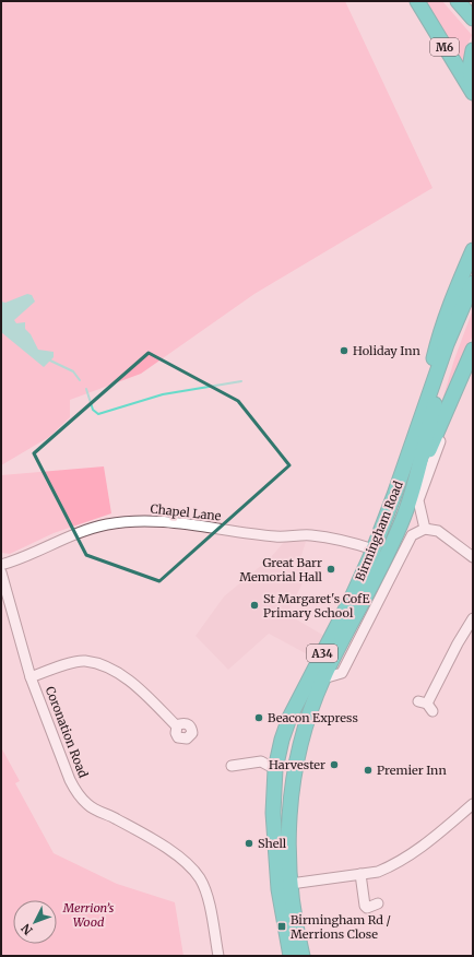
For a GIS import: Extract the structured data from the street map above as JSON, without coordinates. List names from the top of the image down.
{
  "streets": {
    "highway": ["M6", "Birmingham Road", "A34"],
    "street": ["Chapel Lane", "Coronation Road"]
  },
  "crossings": [
    ["Chapel Lane", "Birmingham Road"],
    ["Chapel Lane", "Coronation Road"]
  ],
  "parks": ["Merrion’s Wood"],
  "places": {
    "other": [
      "Holiday Inn",
      "Great Barr Memorial Hall",
      "St Margaret's CofE Primary School",
      "Beacon Express",
      "Harvester",
      "Premier Inn",
      "Shell"
    ],
    "transit": ["Birmingham Rd / Merrions Close"]
  },
  "north": "bottom left"
}
